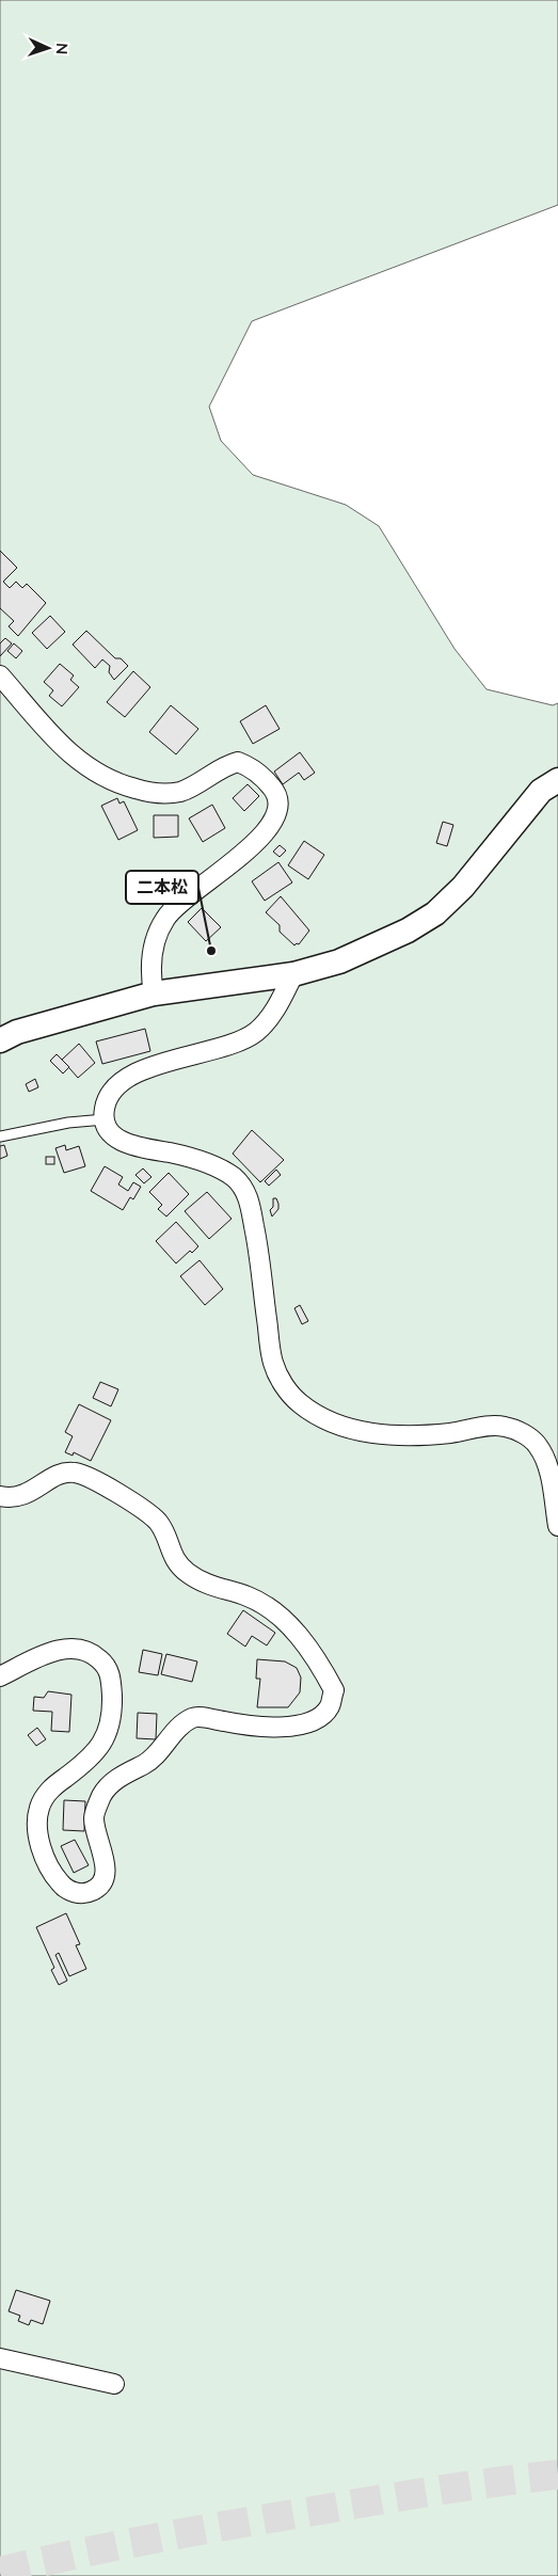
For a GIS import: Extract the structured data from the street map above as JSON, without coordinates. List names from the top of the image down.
{
  "places": ["二本松"],
  "north": "right"
}
